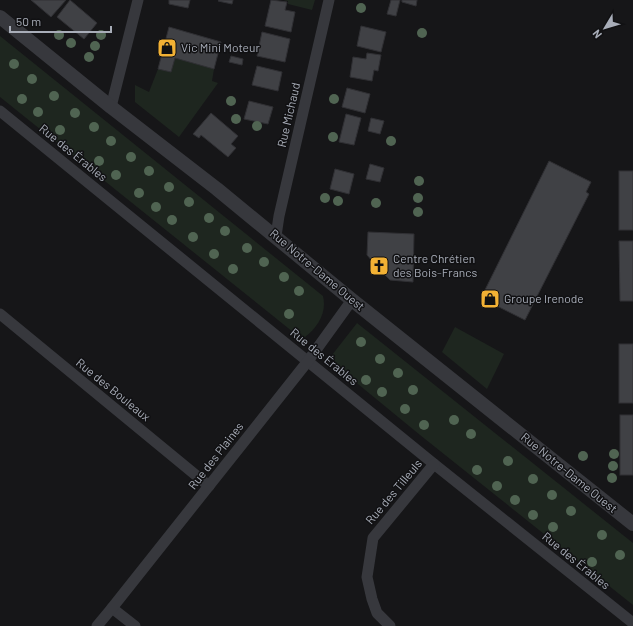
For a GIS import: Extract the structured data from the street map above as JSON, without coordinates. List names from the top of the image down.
{
  "streets": {
    "street": [
      "Rue Michaud",
      "Rue des Érables",
      "Rue Notre-Dame Ouest",
      "Rue des Bouleaux",
      "Rue des Plaines",
      "Rue des Tilleuls"
    ]
  },
  "crossings": [
    ["Rue Michaud", "Rue Notre-Dame Ouest"],
    ["Rue des Érables", "Rue des Plaines"],
    ["Rue des Érables", "Rue des Tilleuls"],
    ["Rue Notre-Dame Ouest", "Rue des Plaines"],
    ["Rue des Bouleaux", "Rue des Plaines"]
  ],
  "places": {
    "shop": ["Vic Mini Moteur", "Groupe Irenode"],
    "church": ["Centre Chrétien des Bois-Francs"]
  },
  "scale_bar": "50 m",
  "north": "bottom left"
}
